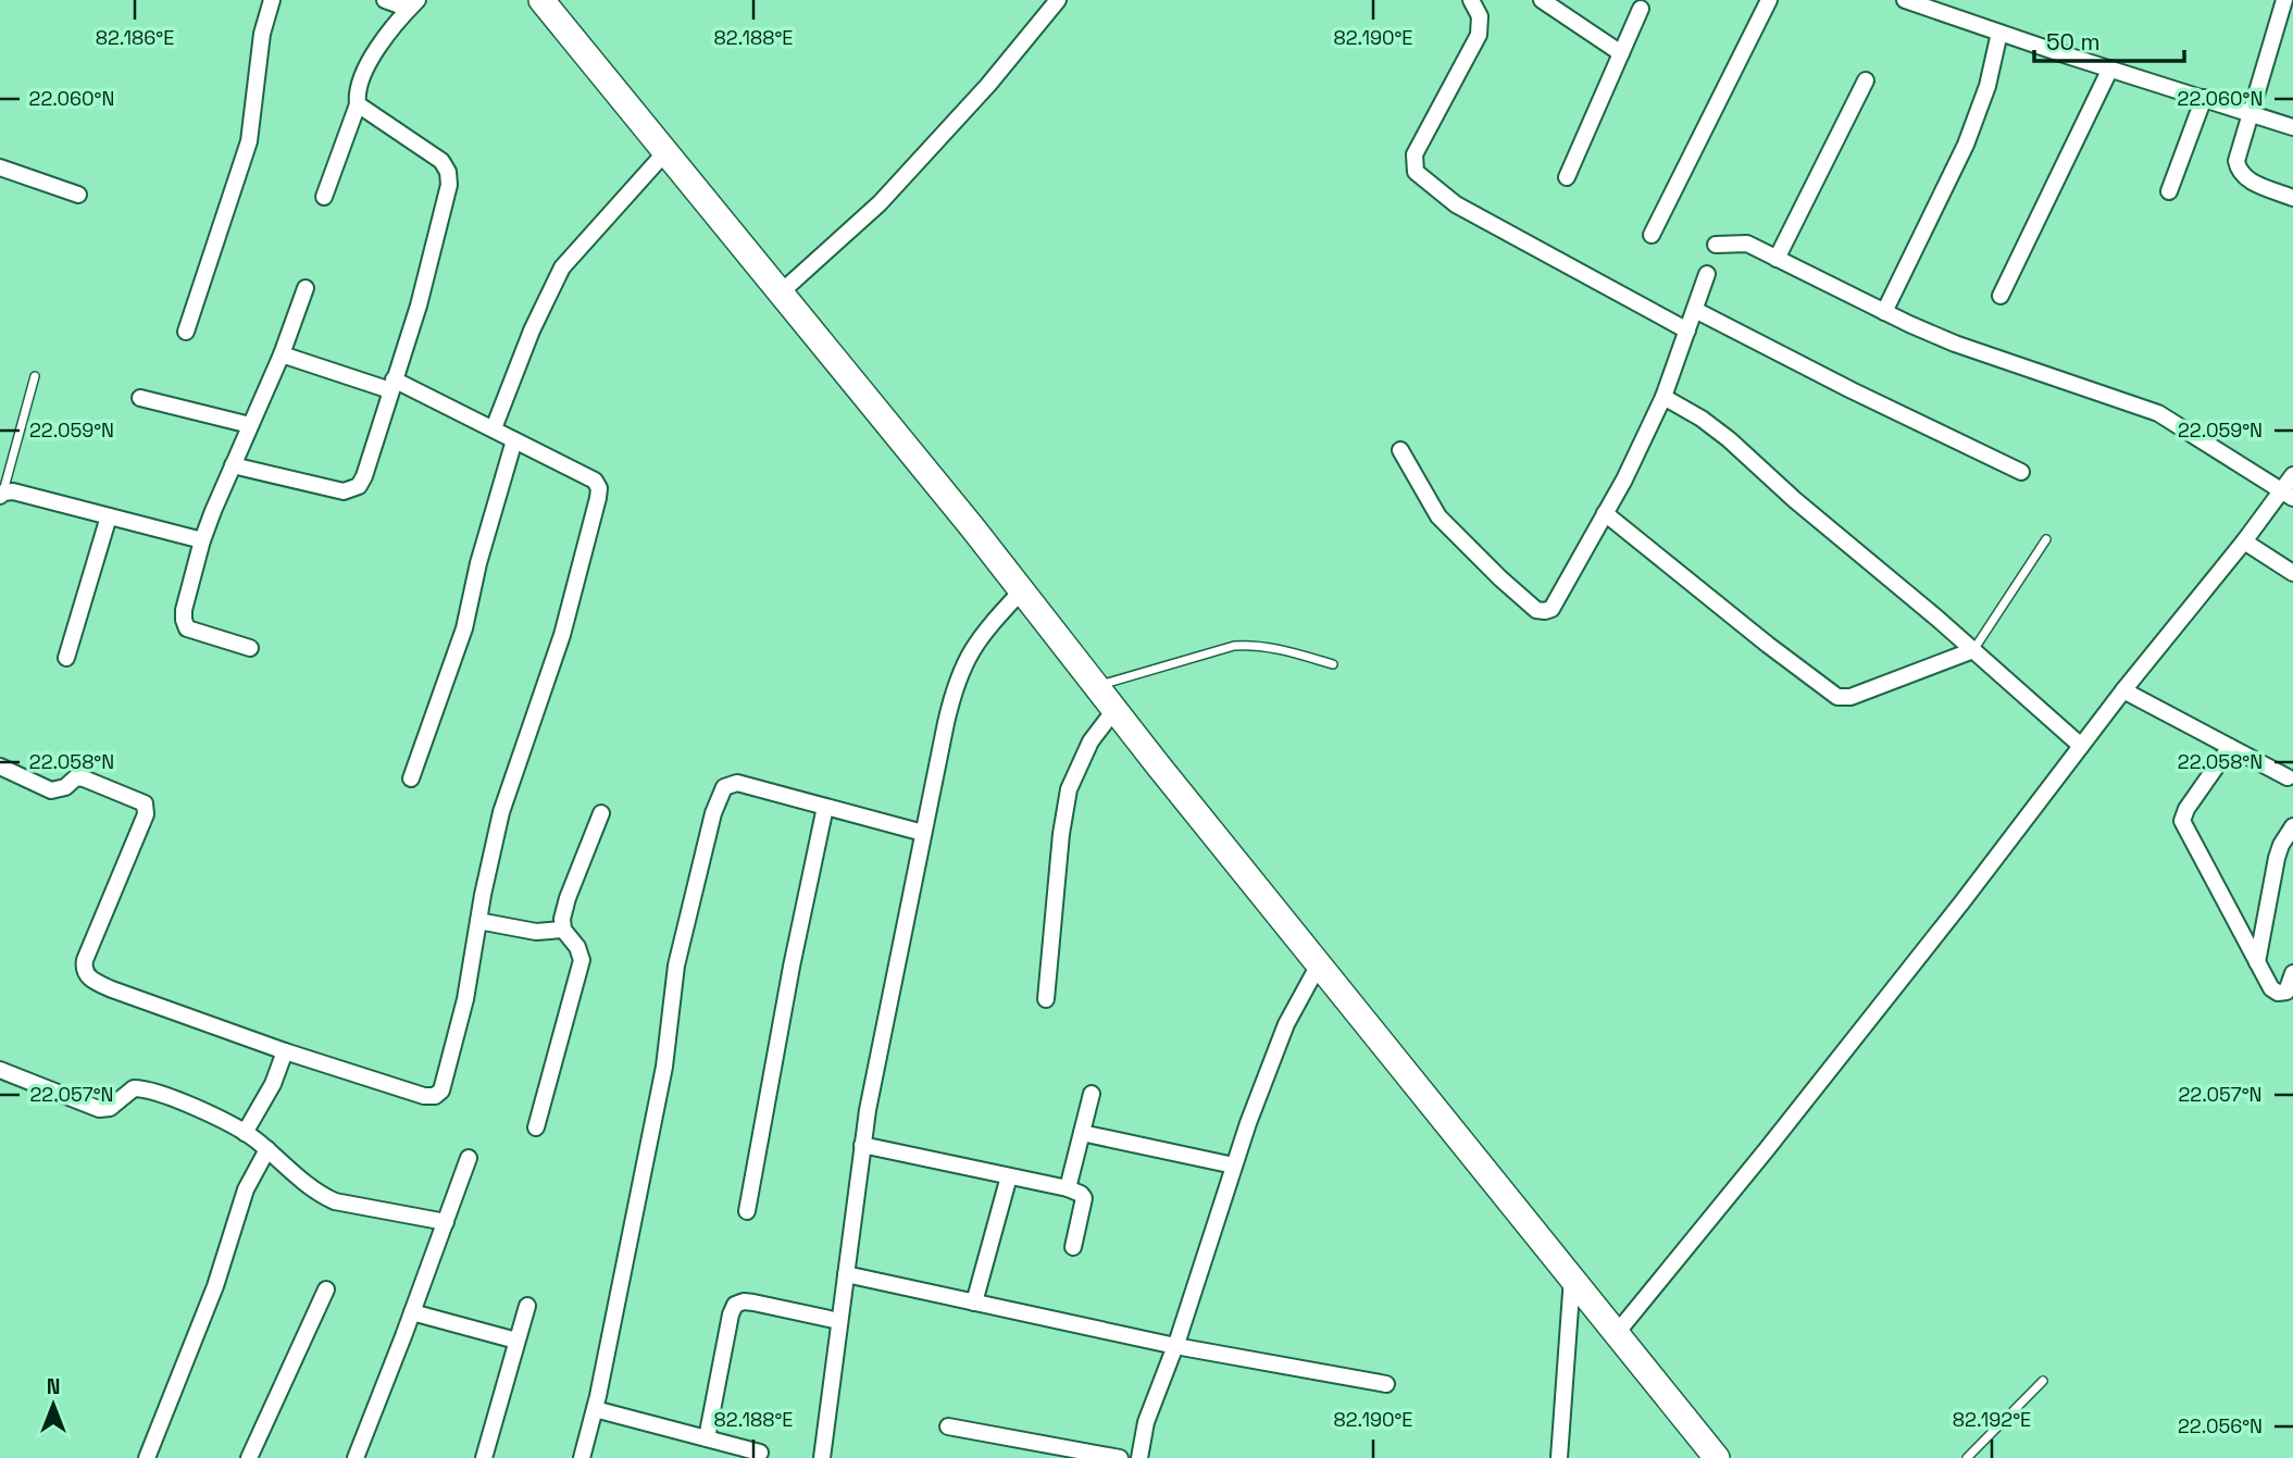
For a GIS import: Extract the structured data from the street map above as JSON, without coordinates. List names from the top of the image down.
{
  "scale_bar": "50 m",
  "north": "top",
  "coordinates": [
    "82.186°E",
    "82.188°E",
    "82.190°E",
    "22.060°N",
    "22.059°N",
    "22.058°N",
    "22.057°N",
    "82.192°E",
    "22.056°N"
  ]
}
